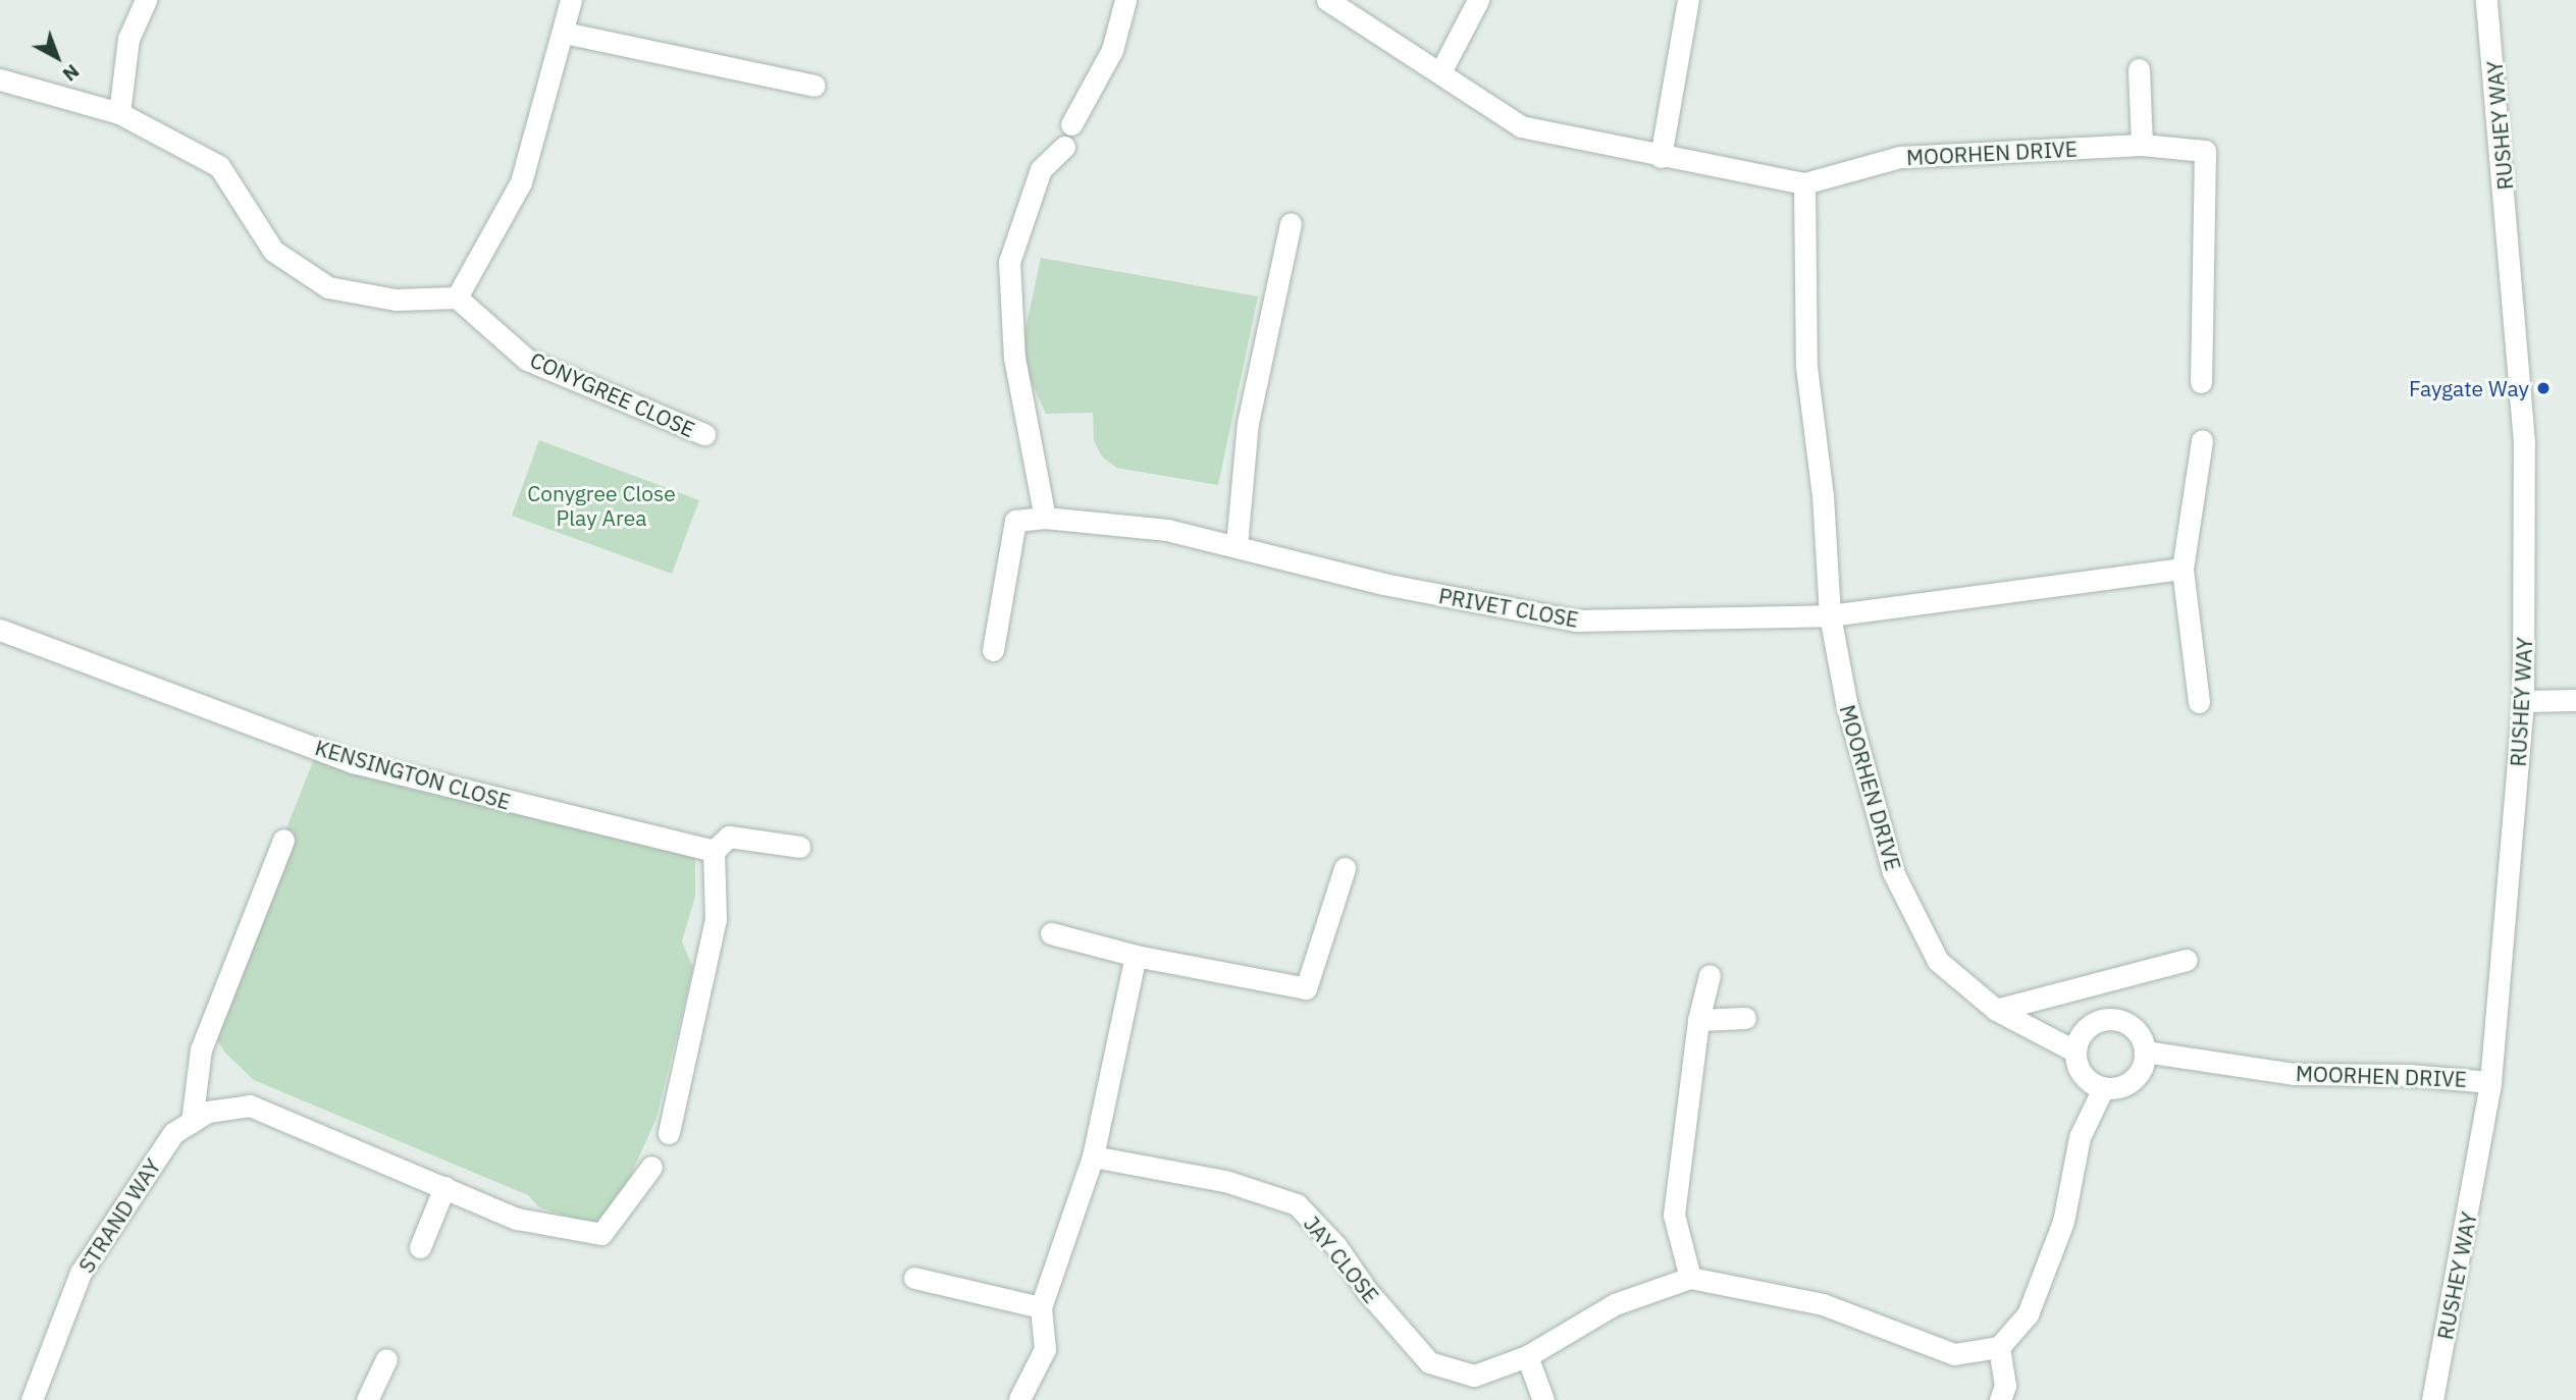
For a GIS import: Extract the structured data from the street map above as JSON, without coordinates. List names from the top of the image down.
{
  "streets": {
    "street": [
      "RUSHEY WAY",
      "MOORHEN DRIVE",
      "CONYGREE CLOSE",
      "PRIVET CLOSE",
      "KENSINGTON CLOSE",
      "STRAND WAY",
      "JAY CLOSE"
    ]
  },
  "crossings": [
    ["RUSHEY WAY", "MOORHEN DRIVE"],
    ["MOORHEN DRIVE", "PRIVET CLOSE"]
  ],
  "parks": ["Conygree Close Play Area"],
  "places": ["Faygate Way"],
  "north": "bottom right"
}
